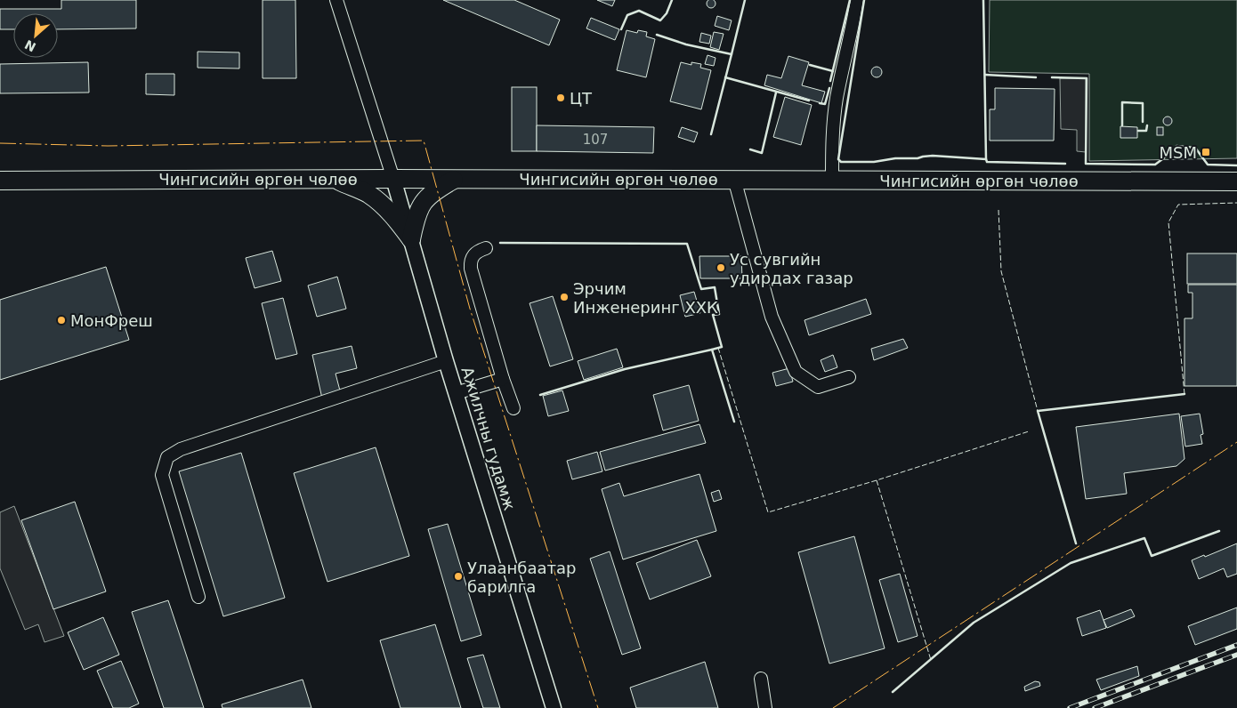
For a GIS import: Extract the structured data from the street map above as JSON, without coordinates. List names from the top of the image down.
{
  "streets": {
    "highway": ["Чингисийн өргөн чөлөө"],
    "main road": ["Ажилчны гудамж"]
  },
  "crossings": [
    ["Чингисийн өргөн чөлөө", "Ажилчны гудамж"]
  ],
  "places": {
    "other": [
      "ЦТ",
      "Ус сувгийн удирдах газар",
      "Эрчим Инженеринг ХХК",
      "МонФреш",
      "Улаанбаатар барилга"
    ],
    "transit": ["MSM"]
  },
  "house_numbers": ["107"],
  "north": "bottom left"
}
